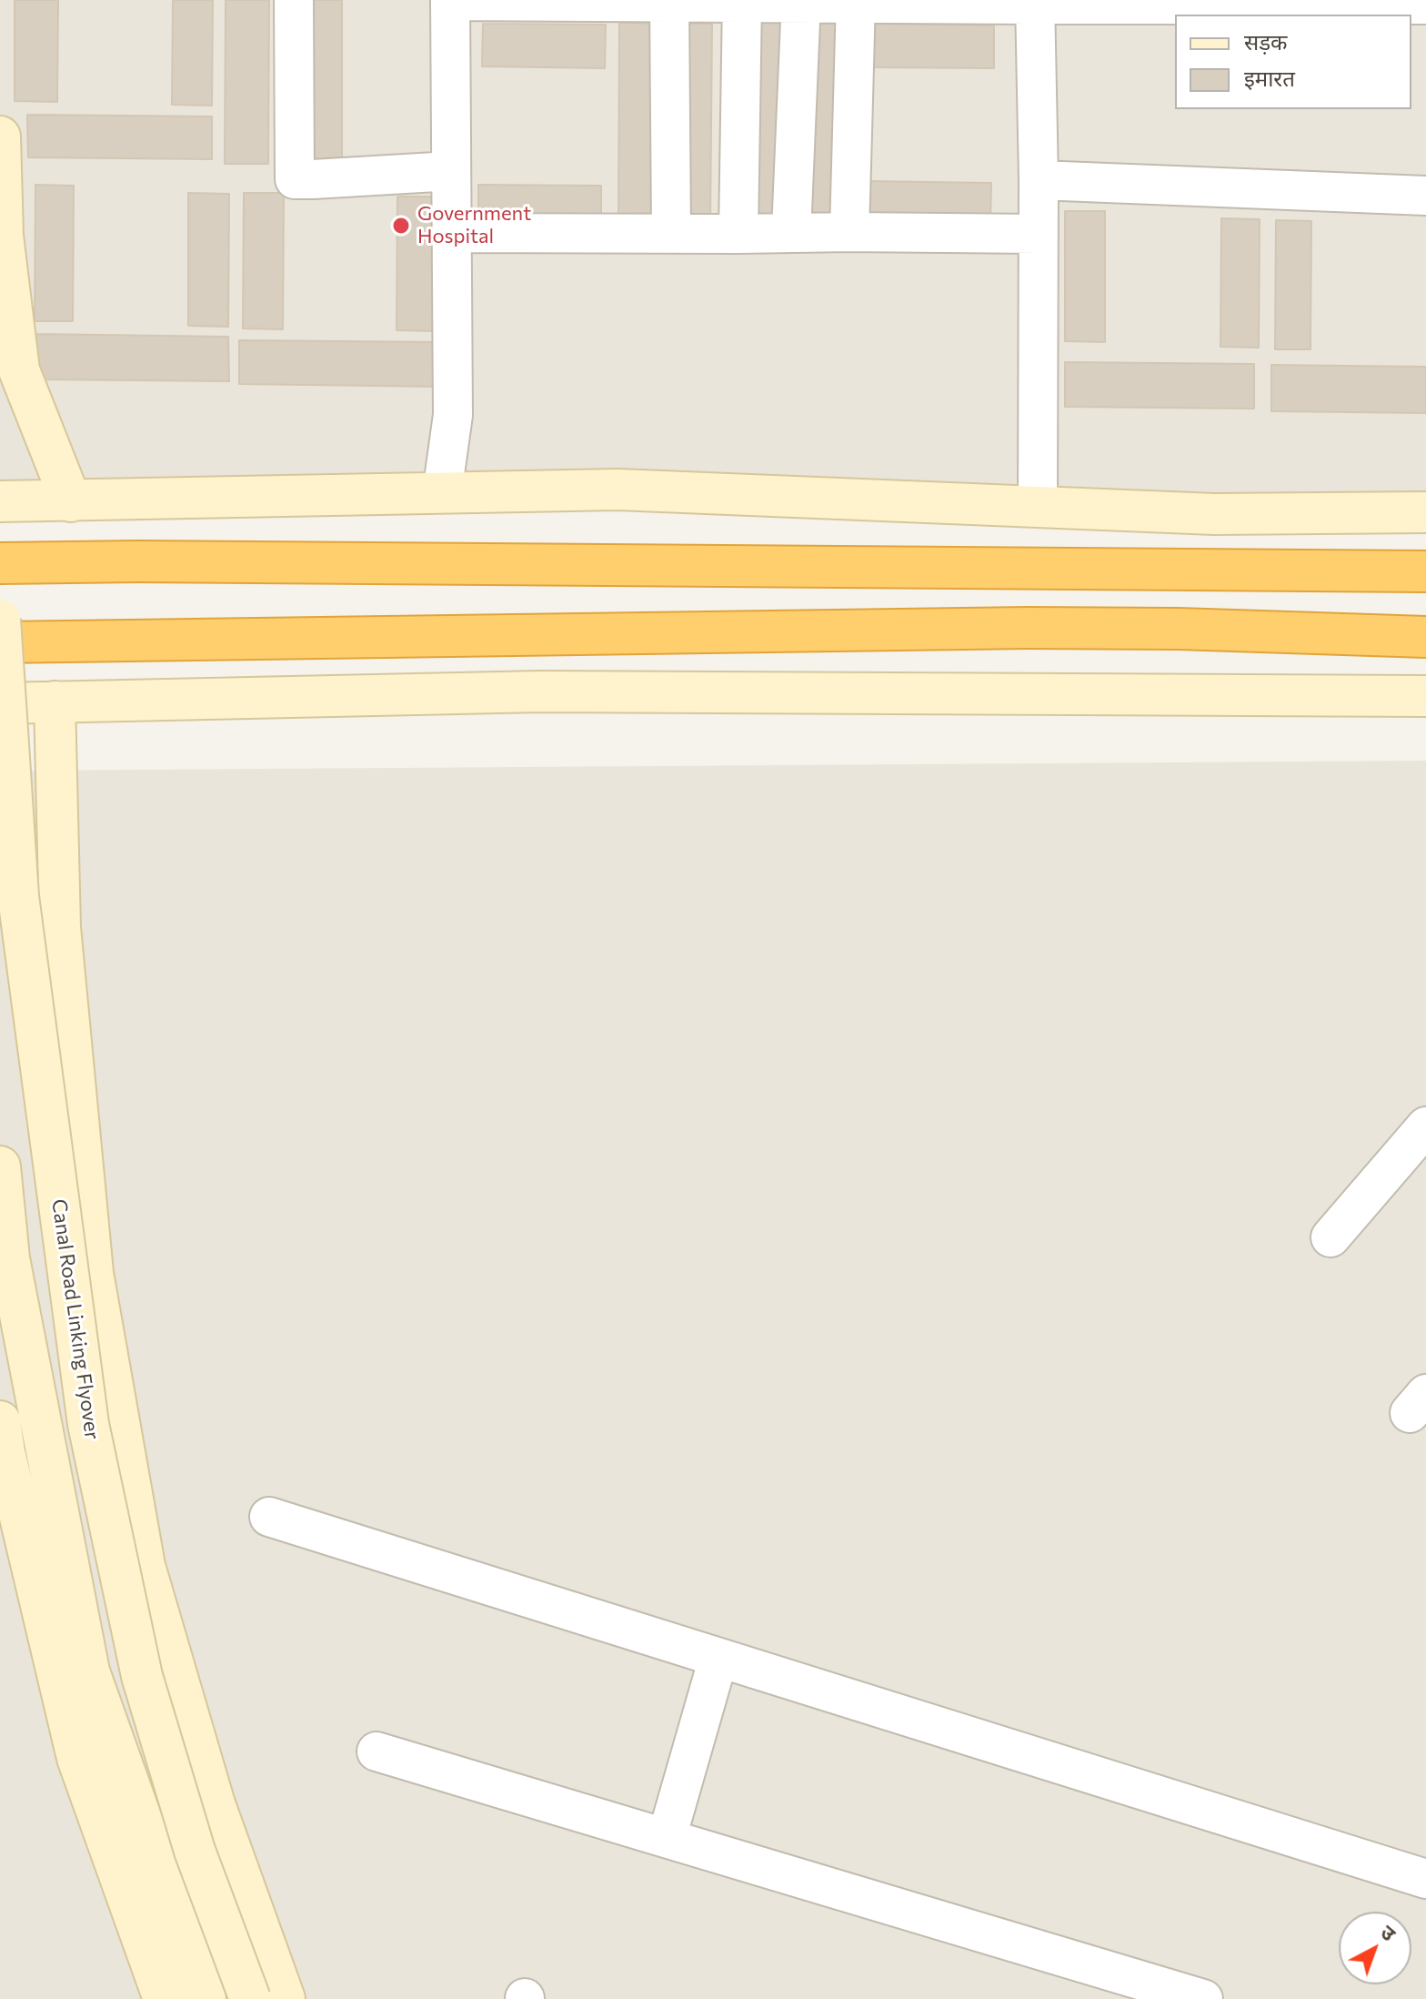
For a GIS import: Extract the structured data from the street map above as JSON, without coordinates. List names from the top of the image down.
{
  "streets": {
    "main road": ["Canal Road Linking Flyover"]
  },
  "places": ["Government Hospital"],
  "legend": ["सड़क", "इमारत"],
  "north": "top right"
}
